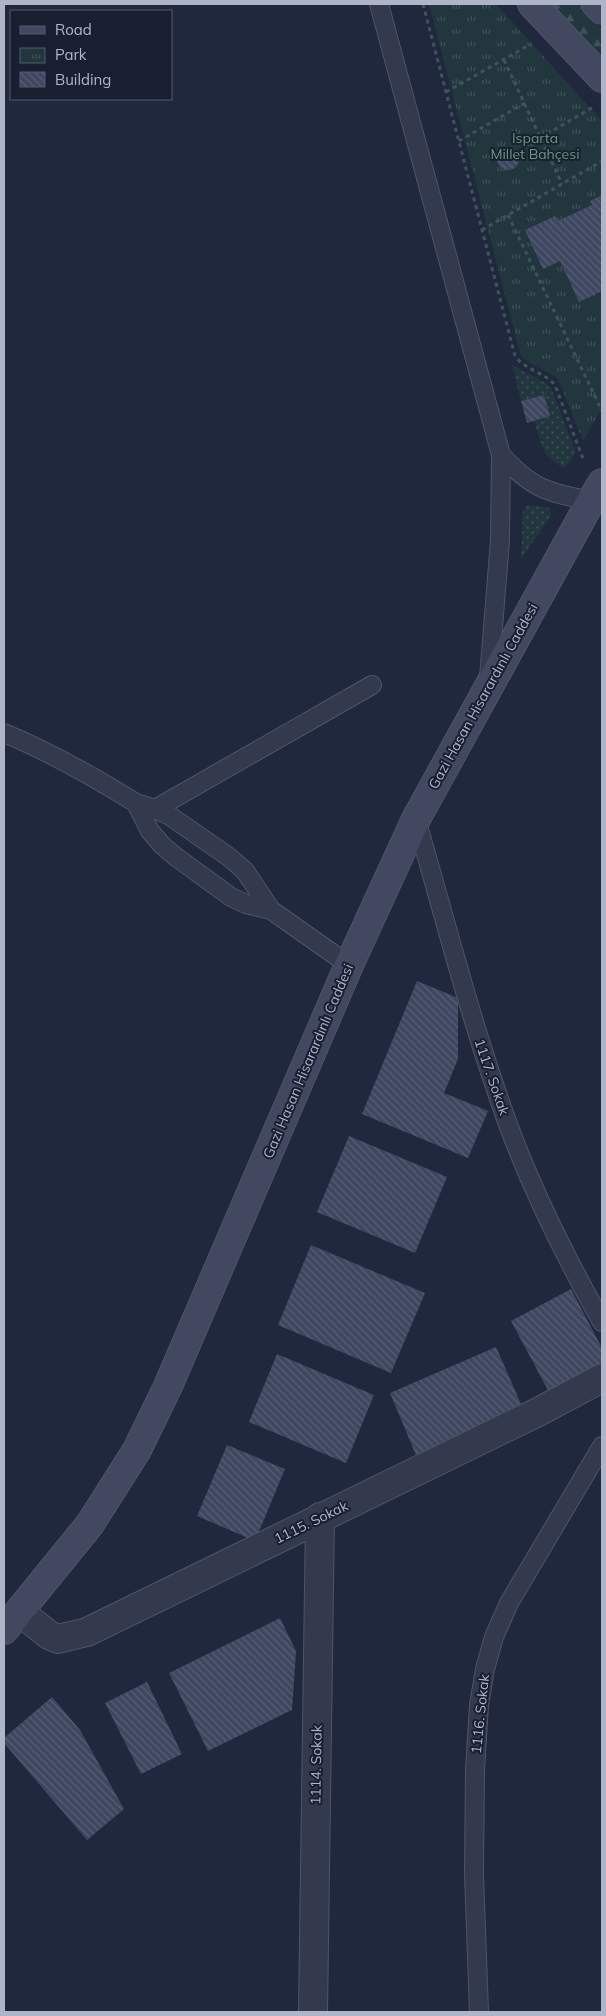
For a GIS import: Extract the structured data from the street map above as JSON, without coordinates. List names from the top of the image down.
{
  "streets": {
    "street": ["Gazi Hasan Hisarardınlı Caddesi", "1115. Sokak", "1114. Sokak"],
    "lane": ["1117. Sokak", "1116. Sokak"]
  },
  "crossings": [
    ["Gazi Hasan Hisarardınlı Caddesi", "1117. Sokak"],
    ["Gazi Hasan Hisarardınlı Caddesi", "1115. Sokak"],
    ["1115. Sokak", "1114. Sokak"]
  ],
  "parks": ["Isparta Millet Bahçesi"],
  "legend": ["Road", "Park", "Building"]
}
